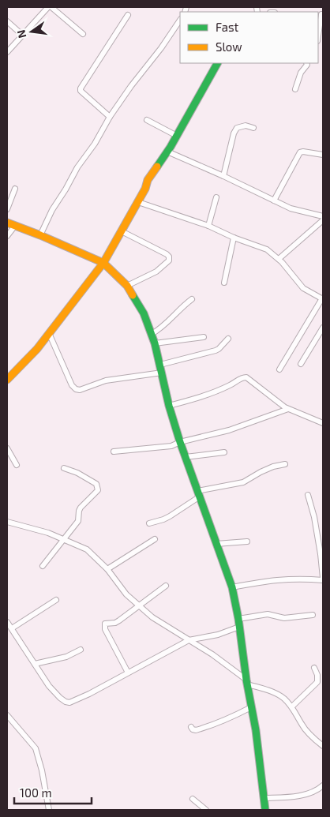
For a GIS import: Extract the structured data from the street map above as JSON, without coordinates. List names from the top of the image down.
{
  "legend": ["Fast", "Slow"],
  "scale_bar": "100 m",
  "north": "left"
}
